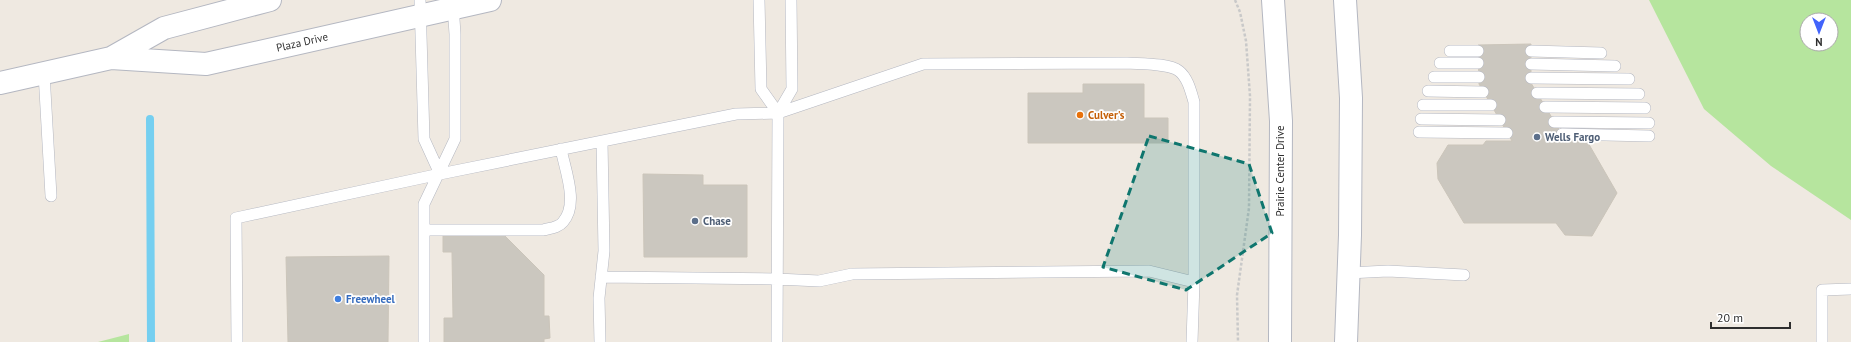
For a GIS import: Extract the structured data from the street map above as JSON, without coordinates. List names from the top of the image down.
{
  "streets": {
    "main road": ["Plaza Drive", "Prairie Center Drive"]
  },
  "places": [
    "Culver's",
    "Wells Fargo",
    "Chase",
    "Freewheel"
  ],
  "scale_bar": "20 m",
  "north": "bottom"
}
